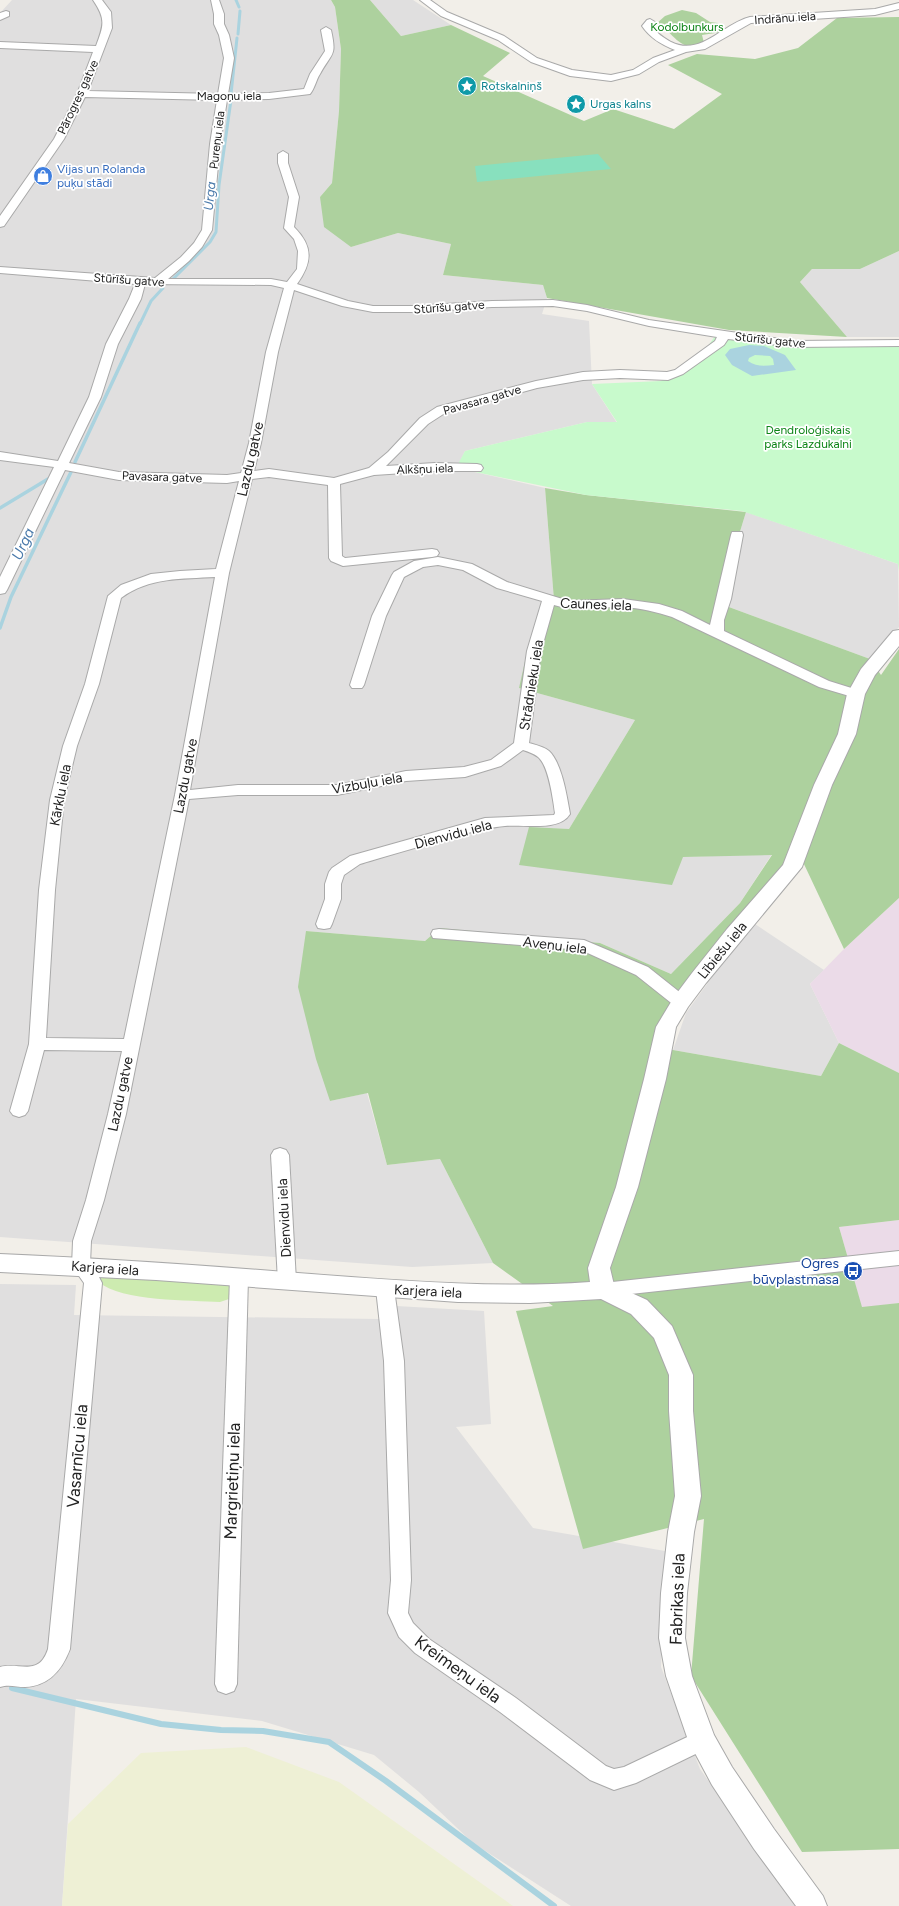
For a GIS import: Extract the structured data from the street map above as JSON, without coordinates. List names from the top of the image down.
{
  "streets": {
    "street": [
      "Indrānu iela",
      "Magoņu iela",
      "Pārogres gatve",
      "Pureņu iela",
      "Stūrīšu gatve",
      "Pavasara gatve",
      "Lazdu gatve",
      "Alkšņu iela",
      "Caunes iela",
      "Strādnieku iela",
      "Vizbuļu iela",
      "Kārklu iela",
      "Dienvidu iela",
      "Aveņu iela",
      "Lībiešu iela",
      "Karjera iela",
      "Vasarnīcu iela",
      "Margrietiņu iela",
      "Fabrikas iela",
      "Kreimeņu iela"
    ]
  },
  "crossings": [
    ["Magoņu iela", "Pārogres gatve"],
    ["Magoņu iela", "Pureņu iela"],
    ["Pureņu iela", "Stūrīšu gatve"],
    ["Stūrīšu gatve", "Pavasara gatve"],
    ["Stūrīšu gatve", "Lazdu gatve"],
    ["Pavasara gatve", "Lazdu gatve"],
    ["Pavasara gatve", "Alkšņu iela"],
    ["Lazdu gatve", "Vizbuļu iela"],
    ["Lazdu gatve", "Kārklu iela"],
    ["Lazdu gatve", "Karjera iela"],
    ["Lazdu gatve", "Vasarnīcu iela"],
    ["Caunes iela", "Strādnieku iela"],
    ["Caunes iela", "Lībiešu iela"],
    ["Strādnieku iela", "Vizbuļu iela"],
    ["Strādnieku iela", "Dienvidu iela"],
    ["Vizbuļu iela", "Dienvidu iela"],
    ["Dienvidu iela", "Karjera iela"],
    ["Aveņu iela", "Lībiešu iela"],
    ["Lībiešu iela", "Karjera iela"],
    ["Lībiešu iela", "Fabrikas iela"],
    ["Karjera iela", "Vasarnīcu iela"],
    ["Karjera iela", "Margrietiņu iela"],
    ["Karjera iela", "Fabrikas iela"],
    ["Karjera iela", "Kreimeņu iela"],
    ["Fabrikas iela", "Kreimeņu iela"]
  ],
  "water": ["Urga"],
  "parks": ["Kodolbunkurs", "Dendroloģiskais parks Lazdukalni"],
  "places": {
    "place": ["Rotskalniņš", "Urgas kalns"],
    "shop": ["Vijas un Rolanda puķu stādi"],
    "bus stop": ["Ogres būvplastmasa"]
  }
}
